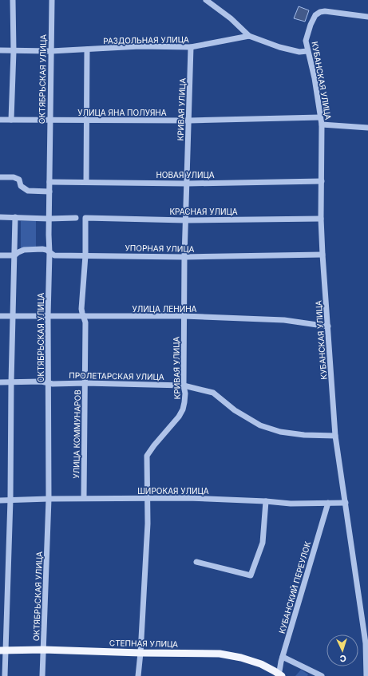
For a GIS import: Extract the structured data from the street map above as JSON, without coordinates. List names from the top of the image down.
{
  "streets": {
    "main road": ["СТЕПНАЯ УЛИЦА"],
    "street": [
      "РАЗДОЛЬНАЯ УЛИЦА",
      "ОКТЯБРЬСКАЯ УЛИЦА",
      "КУБАНСКАЯ УЛИЦА",
      "КРИВАЯ УЛИЦА",
      "УЛИЦА ЯНА ПОЛУЯНА",
      "НОВАЯ УЛИЦА",
      "КРАСНАЯ УЛИЦА",
      "УПОРНАЯ УЛИЦА",
      "УЛИЦА ЛЕНИНА",
      "ПРОЛЕТАРСКАЯ УЛИЦА",
      "УЛИЦА КОММУНАРОВ",
      "ШИРОКАЯ УЛИЦА",
      "КУБАНСКИЙ ПЕРЕУЛОК"
    ]
  },
  "crossings": [
    ["РАЗДОЛЬНАЯ УЛИЦА", "ОКТЯБРЬСКАЯ УЛИЦА"],
    ["РАЗДОЛЬНАЯ УЛИЦА", "КРИВАЯ УЛИЦА"],
    ["ОКТЯБРЬСКАЯ УЛИЦА", "УЛИЦА ЯНА ПОЛУЯНА"],
    ["ОКТЯБРЬСКАЯ УЛИЦА", "НОВАЯ УЛИЦА"],
    ["ОКТЯБРЬСКАЯ УЛИЦА", "УПОРНАЯ УЛИЦА"],
    ["ОКТЯБРЬСКАЯ УЛИЦА", "УЛИЦА ЛЕНИНА"],
    ["ОКТЯБРЬСКАЯ УЛИЦА", "ПРОЛЕТАРСКАЯ УЛИЦА"],
    ["ОКТЯБРЬСКАЯ УЛИЦА", "ШИРОКАЯ УЛИЦА"],
    ["ОКТЯБРЬСКАЯ УЛИЦА", "СТЕПНАЯ УЛИЦА"],
    ["КУБАНСКАЯ УЛИЦА", "УЛИЦА ЯНА ПОЛУЯНА"],
    ["КУБАНСКАЯ УЛИЦА", "НОВАЯ УЛИЦА"],
    ["КУБАНСКАЯ УЛИЦА", "КРАСНАЯ УЛИЦА"],
    ["КУБАНСКАЯ УЛИЦА", "УПОРНАЯ УЛИЦА"],
    ["КУБАНСКАЯ УЛИЦА", "УЛИЦА ЛЕНИНА"],
    ["КУБАНСКАЯ УЛИЦА", "ПРОЛЕТАРСКАЯ УЛИЦА"],
    ["КУБАНСКАЯ УЛИЦА", "ШИРОКАЯ УЛИЦА"],
    ["КРИВАЯ УЛИЦА", "УЛИЦА ЯНА ПОЛУЯНА"],
    ["КРИВАЯ УЛИЦА", "НОВАЯ УЛИЦА"],
    ["КРИВАЯ УЛИЦА", "КРАСНАЯ УЛИЦА"],
    ["КРИВАЯ УЛИЦА", "УПОРНАЯ УЛИЦА"],
    ["КРИВАЯ УЛИЦА", "УЛИЦА ЛЕНИНА"],
    ["КРИВАЯ УЛИЦА", "ПРОЛЕТАРСКАЯ УЛИЦА"],
    ["КРИВАЯ УЛИЦА", "ШИРОКАЯ УЛИЦА"],
    ["КРИВАЯ УЛИЦА", "СТЕПНАЯ УЛИЦА"],
    ["КРАСНАЯ УЛИЦА", "УЛИЦА КОММУНАРОВ"],
    ["УПОРНАЯ УЛИЦА", "УЛИЦА КОММУНАРОВ"],
    ["УЛИЦА ЛЕНИНА", "УЛИЦА КОММУНАРОВ"],
    ["ПРОЛЕТАРСКАЯ УЛИЦА", "УЛИЦА КОММУНАРОВ"],
    ["УЛИЦА КОММУНАРОВ", "ШИРОКАЯ УЛИЦА"],
    ["ШИРОКАЯ УЛИЦА", "КУБАНСКИЙ ПЕРЕУЛОК"],
    ["КУБАНСКИЙ ПЕРЕУЛОК", "СТЕПНАЯ УЛИЦА"]
  ],
  "north": "bottom"
}
